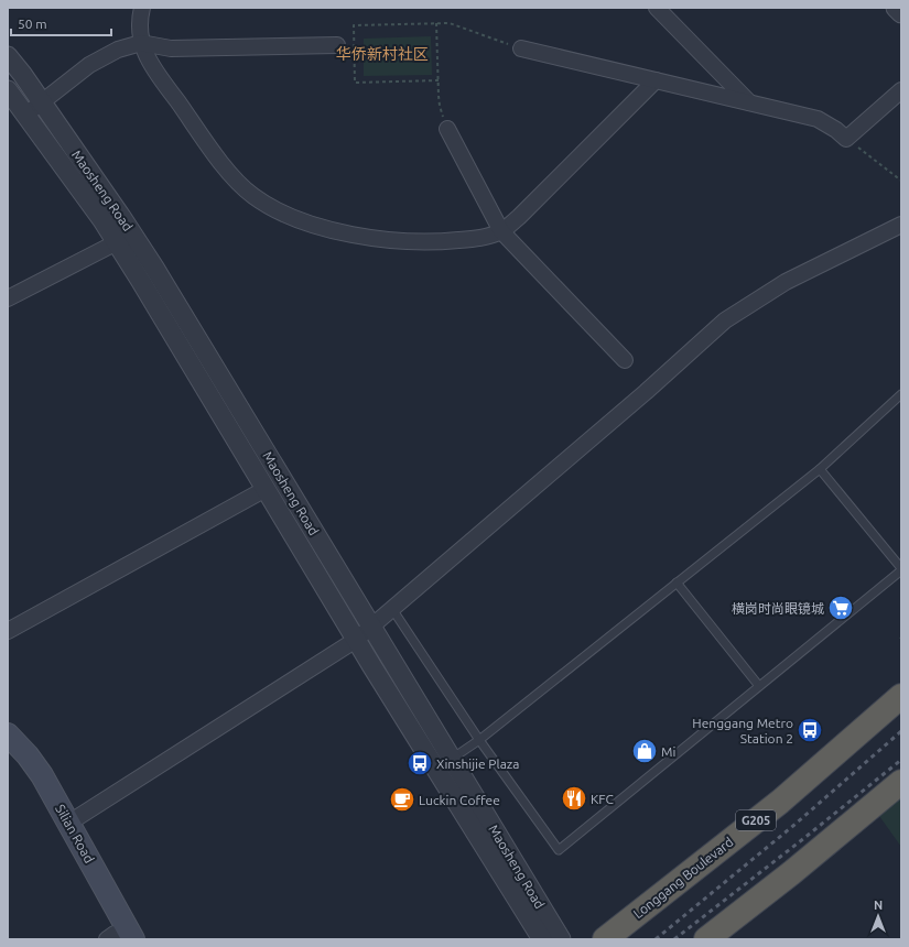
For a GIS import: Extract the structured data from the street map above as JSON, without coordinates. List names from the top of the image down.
{
  "streets": {
    "highway": ["G205", "Longgang Boulevard"],
    "main road": ["Silian Road"],
    "street": ["Maosheng Road"]
  },
  "districts": ["华侨新村社区"],
  "places": {
    "supermarket": ["横岗时尚眼镜城"],
    "bus stop": ["Henggang Metro Station 2", "Xinshijie Plaza"],
    "shop": ["Mi"],
    "restaurant": ["KFC"],
    "cafe": ["Luckin Coffee"]
  },
  "scale_bar": "50 m",
  "north": "top"
}
